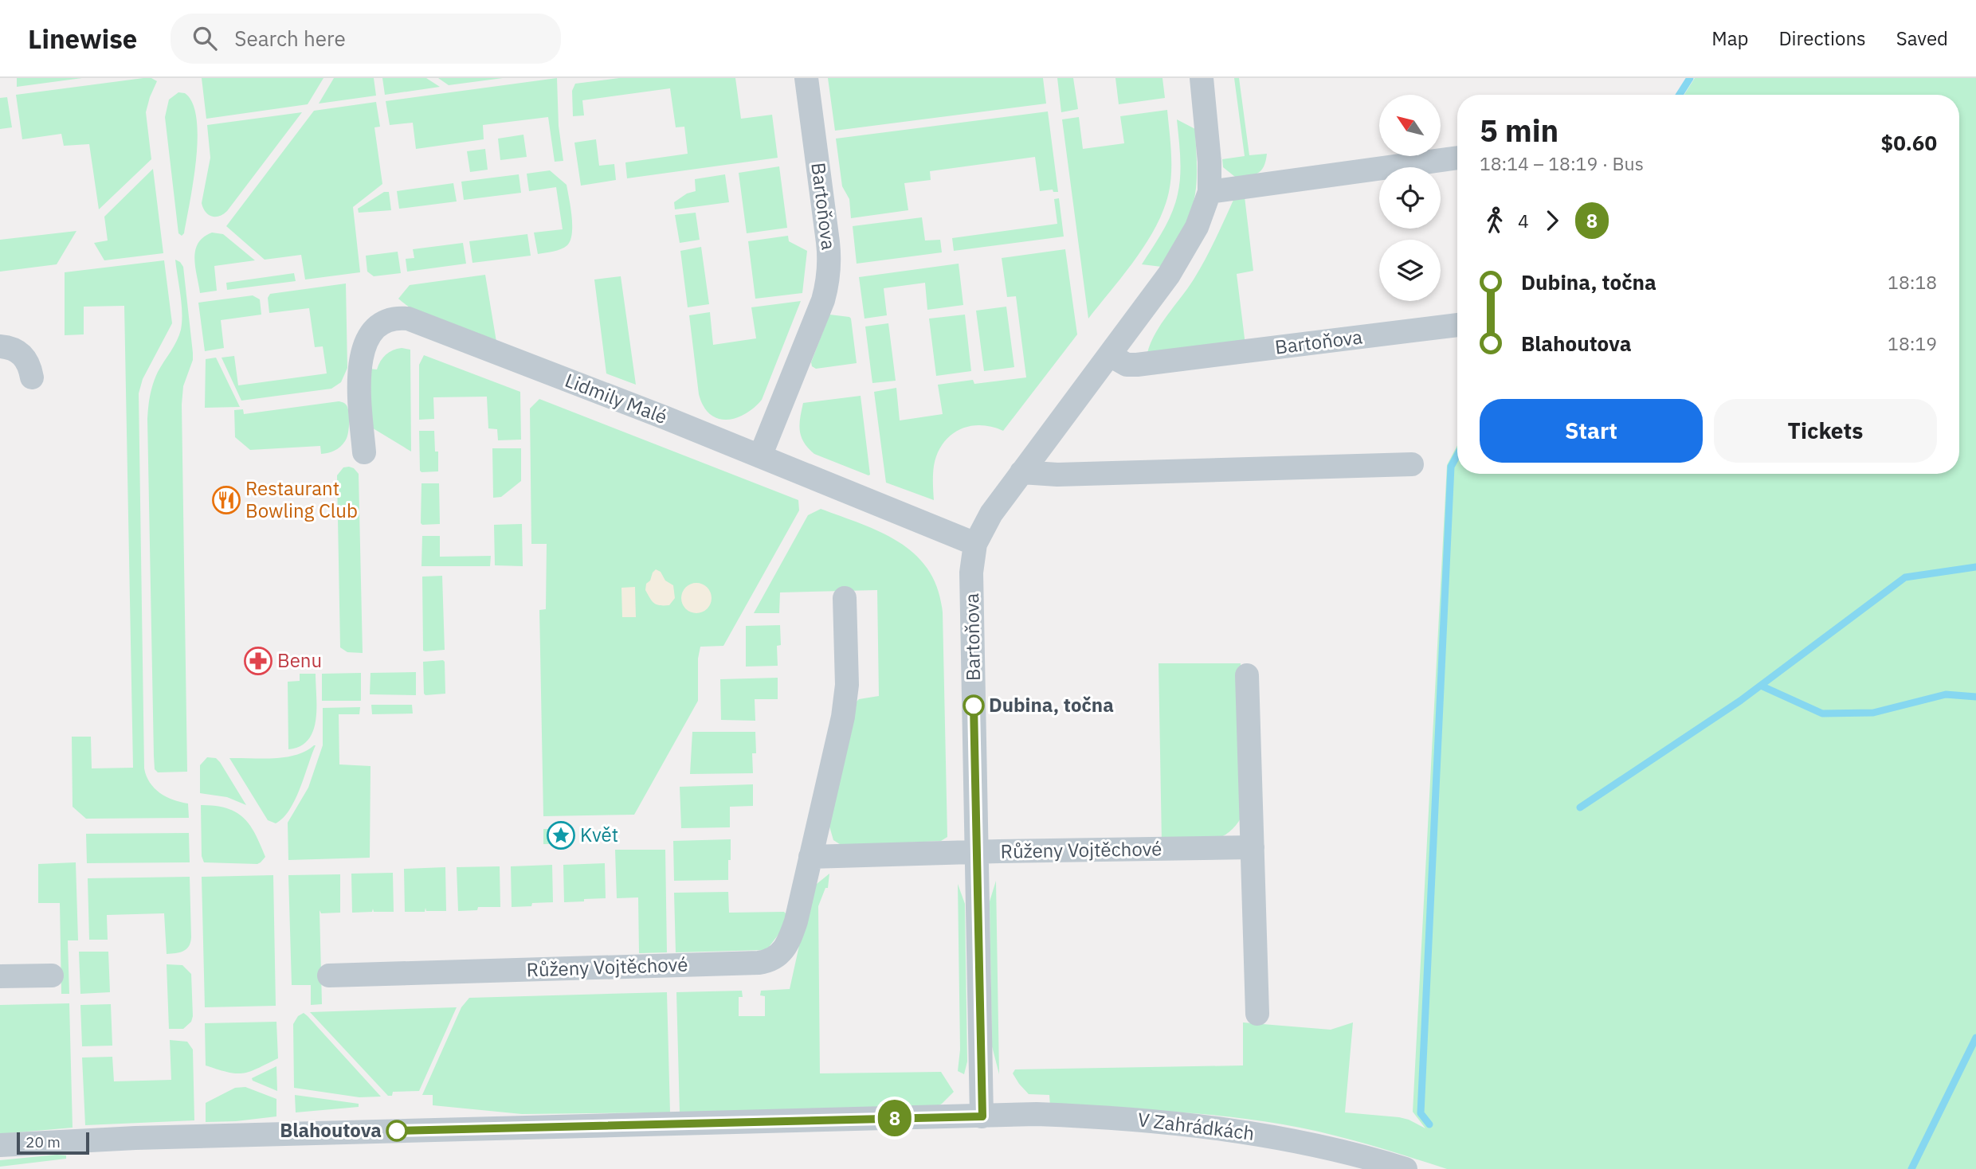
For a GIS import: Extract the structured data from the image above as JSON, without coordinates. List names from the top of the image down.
{
  "streets": {
    "street": [
      "Bartoňova",
      "Lidmily Malé",
      "Růženy Vojtěchové",
      "V Zahrádkách"
    ]
  },
  "crossings": [
    ["Bartoňova", "Lidmily Malé"],
    ["Bartoňova", "Růženy Vojtěchové"],
    ["Bartoňova", "V Zahrádkách"]
  ],
  "places": {
    "restaurant": ["Restaurant Bowling Club"],
    "pharmacy": ["Benu"],
    "other": ["Dubina, točna", "Blahoutova"],
    "place": ["Květ"]
  },
  "lines": ["bus line 8"],
  "scale_bar": "20 m",
  "north": "top left",
  "page": {
    "header": "Linewise",
    "search": "Search here",
    "nav": ["Map", "Directions", "Saved"],
    "on_map": "8",
    "heading": ["5 min", "18:14 – 18:19 · Bus", "$0.60"],
    "legs": ["4", "8"],
    "list": [
      {
        "name": "Dubina, točna",
        "value": "18:18"
      },
      {
        "name": "Blahoutova",
        "value": "18:19"
      }
    ],
    "buttons": ["Start", "Tickets"],
    "scale": "20 m"
  }
}
